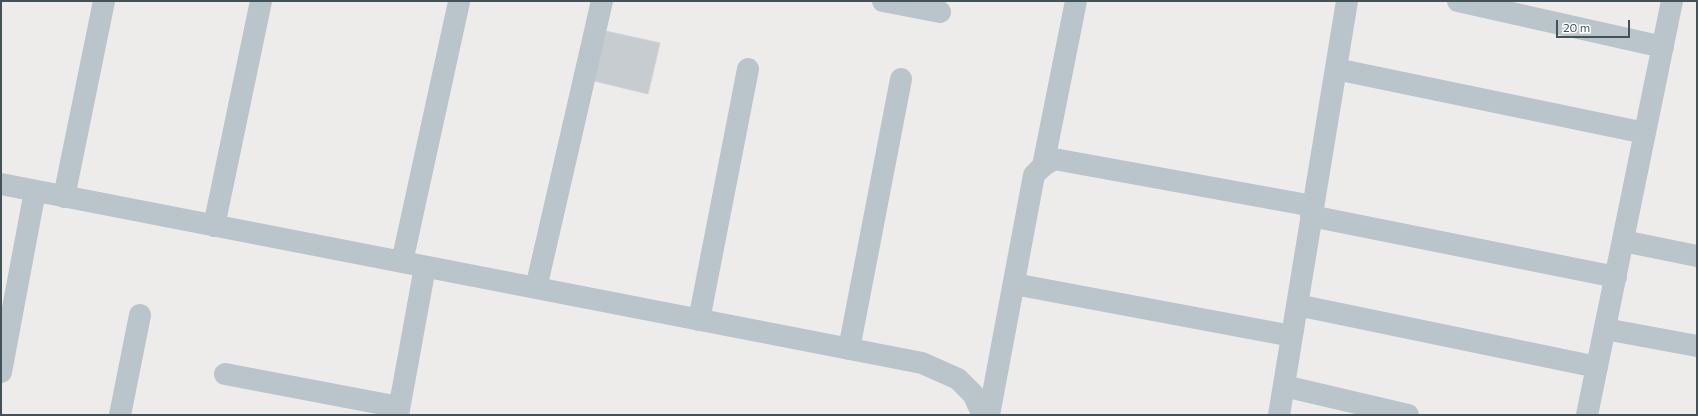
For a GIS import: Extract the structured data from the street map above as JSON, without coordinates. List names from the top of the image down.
{
  "scale_bar": "20 m"
}
